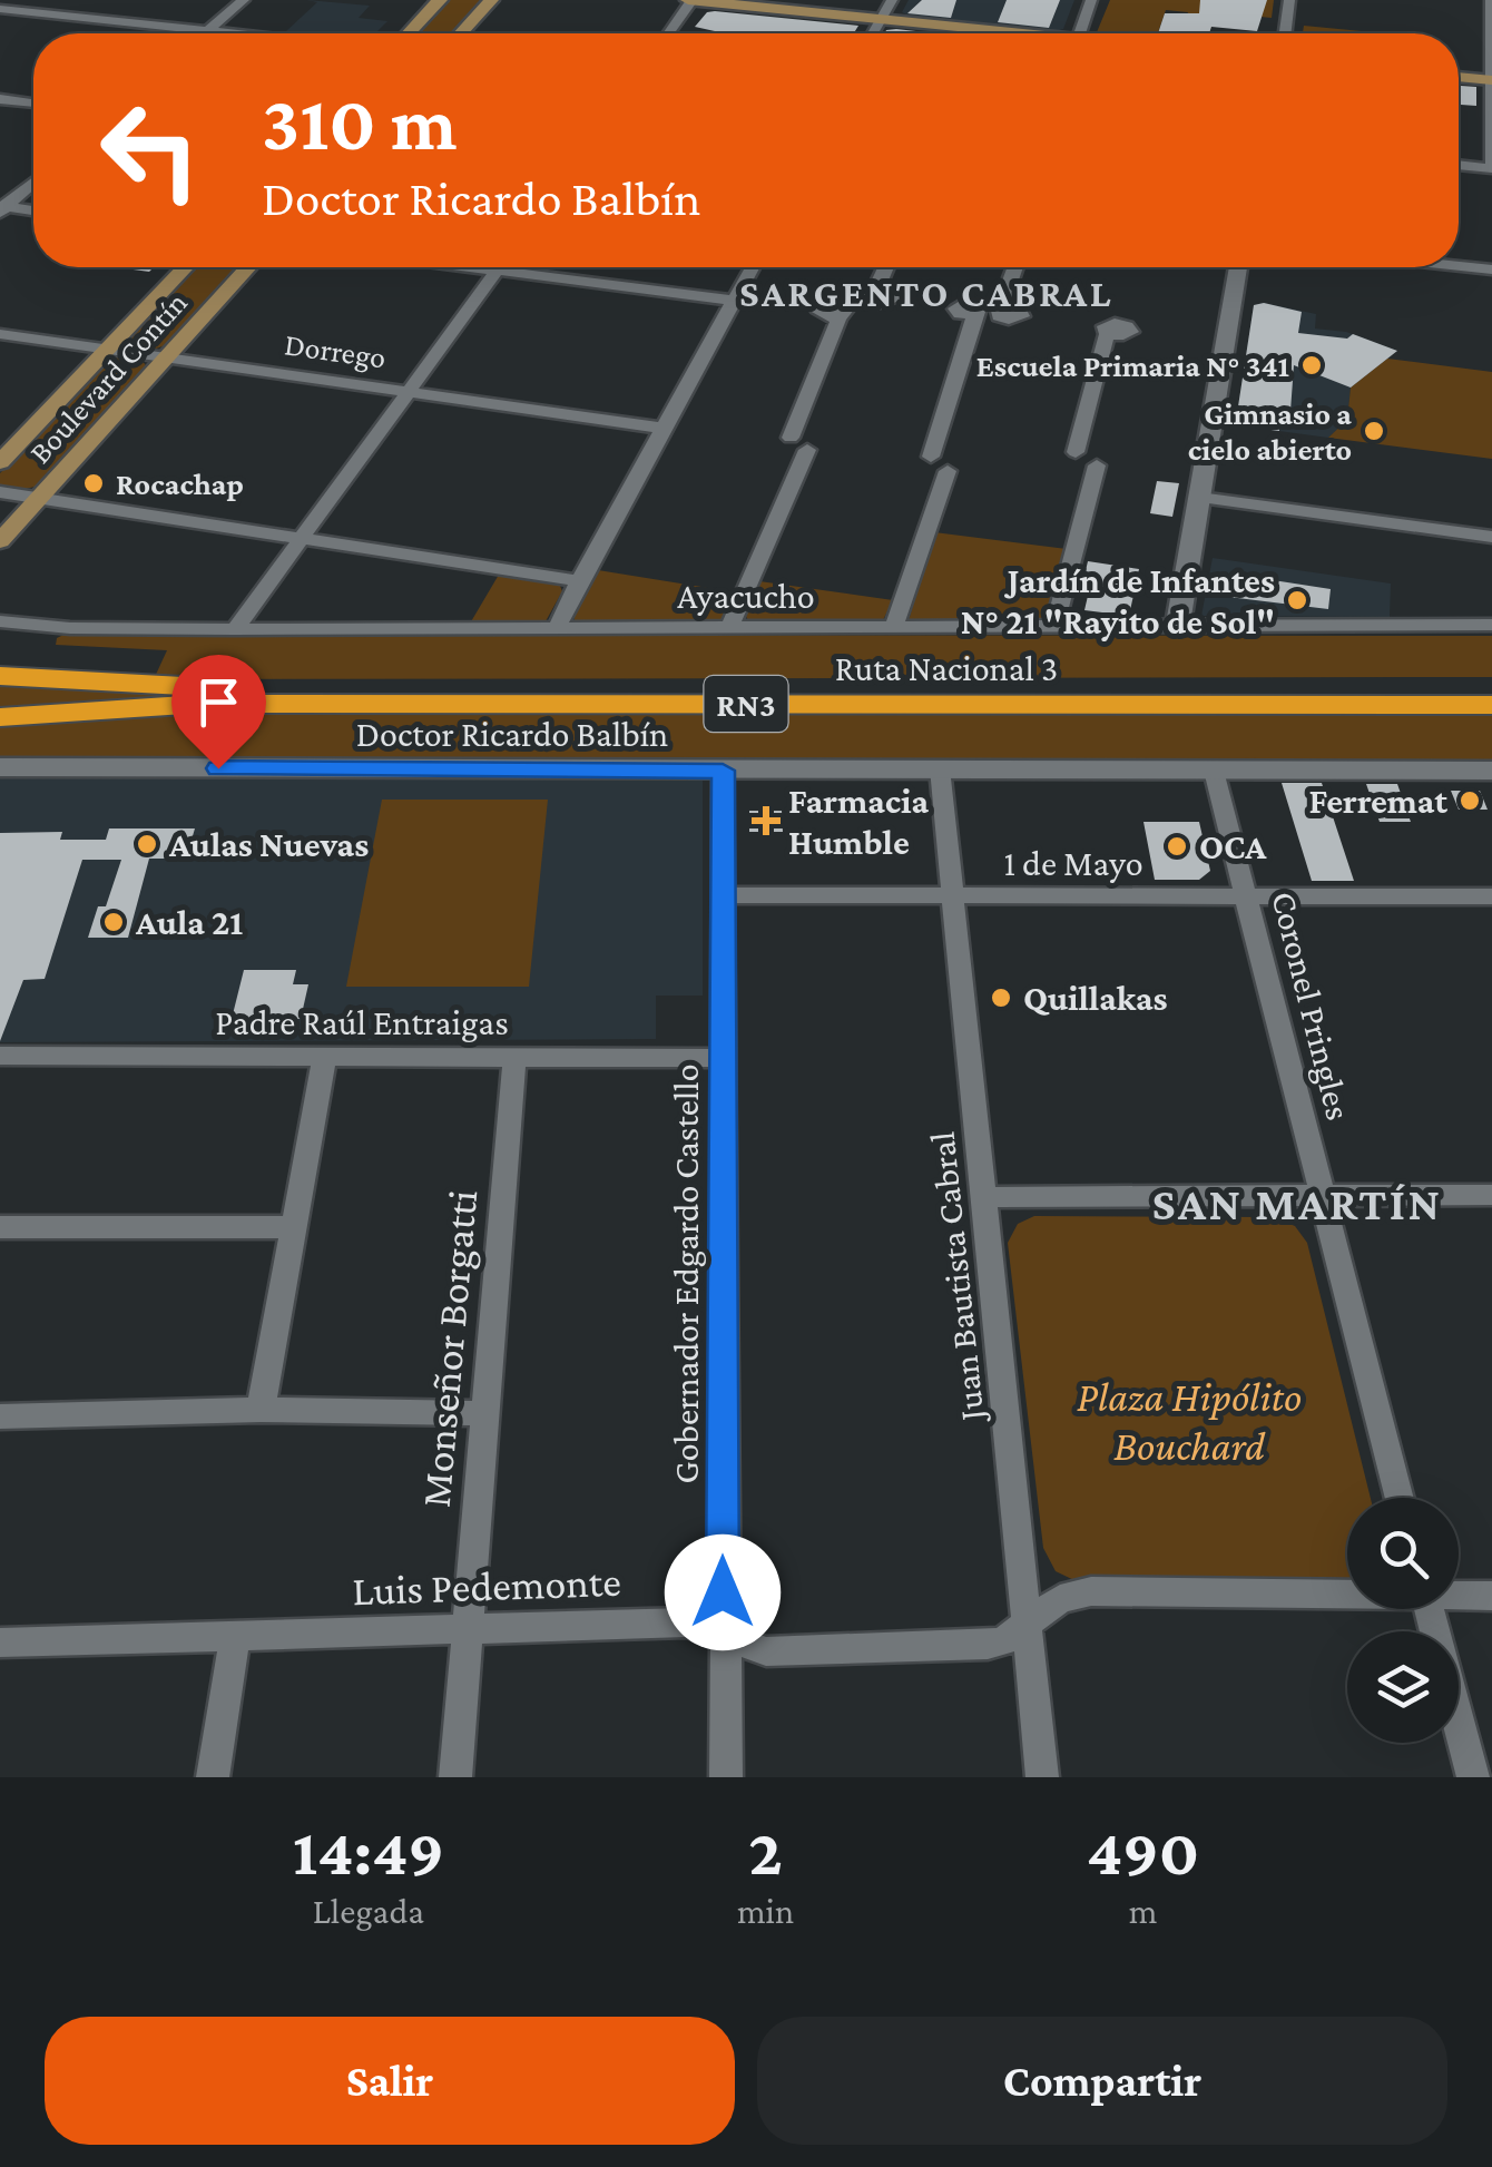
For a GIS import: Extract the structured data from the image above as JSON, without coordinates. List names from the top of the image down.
{
  "streets": {
    "highway": ["Ruta Nacional 3", "RN3"],
    "main road": ["Boulevard Contín"],
    "street": [
      "Dorrego",
      "Ayacucho",
      "Doctor Ricardo Balbín",
      "1 de Mayo",
      "Coronel Pringles",
      "Padre Raúl Entraigas",
      "Gobernador Edgardo Castello",
      "Juan Bautista Cabral",
      "Monseñor Borgatti",
      "Luis Pedemonte"
    ]
  },
  "crossings": [
    ["Dorrego", "Boulevard Contín"],
    ["Doctor Ricardo Balbín", "Coronel Pringles"],
    ["Doctor Ricardo Balbín", "Gobernador Edgardo Castello"],
    ["Doctor Ricardo Balbín", "Juan Bautista Cabral"],
    ["1 de Mayo", "Coronel Pringles"],
    ["1 de Mayo", "Gobernador Edgardo Castello"],
    ["1 de Mayo", "Juan Bautista Cabral"],
    ["Padre Raúl Entraigas", "Gobernador Edgardo Castello"],
    ["Padre Raúl Entraigas", "Monseñor Borgatti"],
    ["Gobernador Edgardo Castello", "Luis Pedemonte"],
    ["Juan Bautista Cabral", "Luis Pedemonte"],
    ["Monseñor Borgatti", "Luis Pedemonte"]
  ],
  "districts": ["SARGENTO CABRAL", "SAN MARTÍN"],
  "parks": ["Plaza Hipólito Bouchard"],
  "places": {
    "other": [
      "Escuela Primaria N° 341",
      "Gimnasio a cielo abierto",
      "Rocachap",
      "Jardín de Infantes N° 21 \"Rayito de Sol\"",
      "Ferremat",
      "Aulas Nuevas",
      "OCA",
      "Aula 21",
      "Quillakas"
    ],
    "health": ["Farmacia Humble"]
  },
  "page": {
    "turn": ["310 m", "Doctor Ricardo Balbín"],
    "eta": [
      "14:49",
      "Llegada",
      "2",
      "min",
      "490",
      "m"
    ],
    "buttons": ["Salir", "Compartir"]
  }
}
